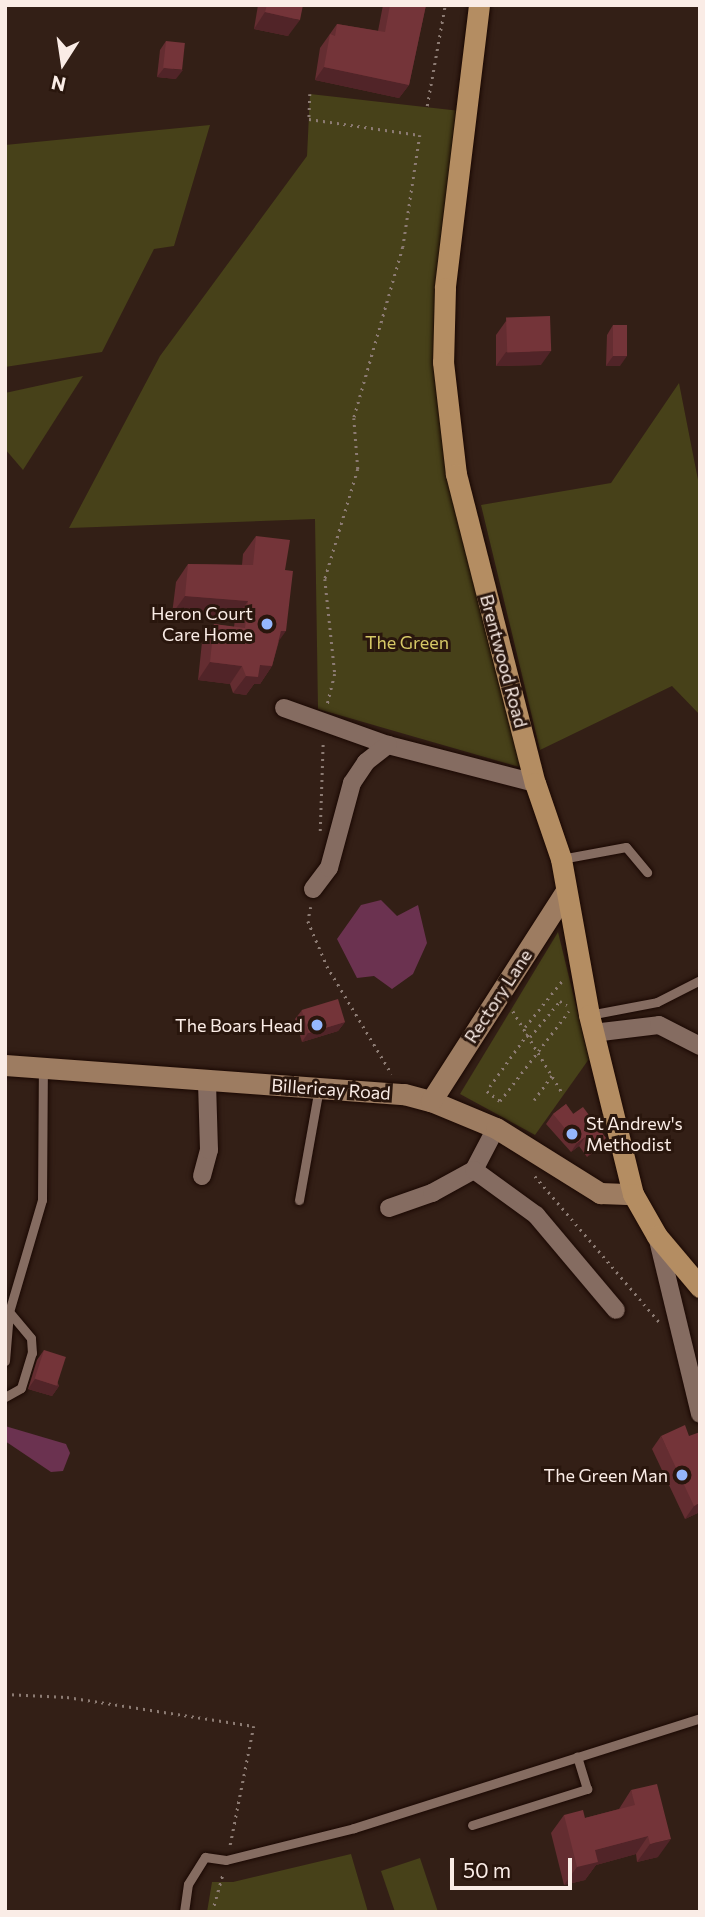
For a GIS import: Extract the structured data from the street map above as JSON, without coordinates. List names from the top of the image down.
{
  "streets": {
    "main road": ["Brentwood Road"],
    "street": ["Rectory Lane", "Billericay Road"]
  },
  "crossings": [
    ["Brentwood Road", "Rectory Lane"],
    ["Brentwood Road", "Billericay Road"],
    ["Rectory Lane", "Billericay Road"]
  ],
  "parks": ["The Green"],
  "places": [
    "Heron Court Care Home",
    "The Boars Head",
    "St Andrew's Methodist",
    "The Green Man"
  ],
  "scale_bar": "50 m",
  "north": "bottom"
}
